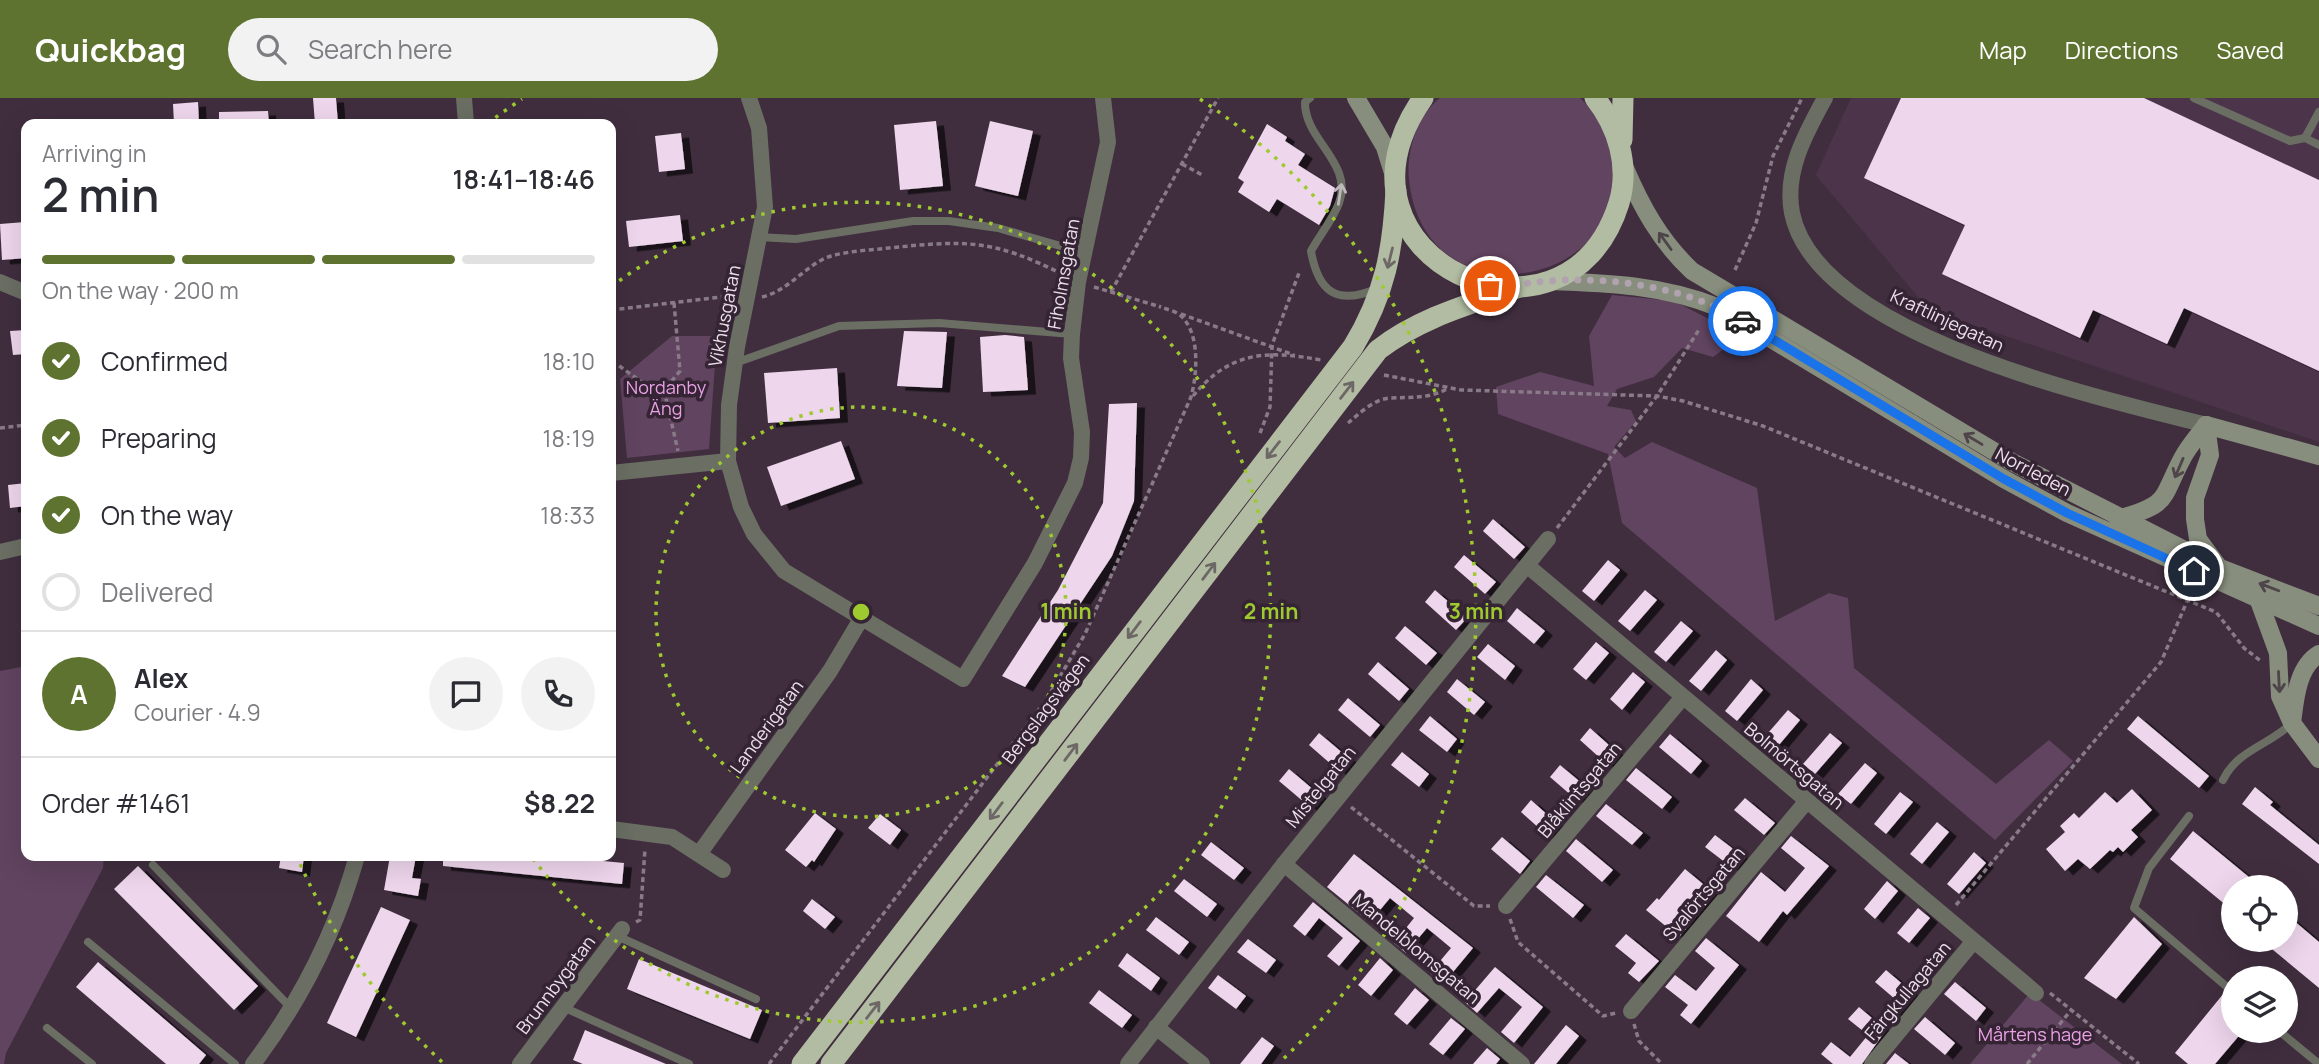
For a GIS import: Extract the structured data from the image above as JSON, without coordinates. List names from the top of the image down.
{
  "streets": {
    "highway": ["Bergslagsvägen"],
    "main road": ["Norrleden"],
    "street": [
      "Fiholmsgatan",
      "Vikhusgatan",
      "Kraftlinjegatan",
      "Landerigatan",
      "Bolmörtsgatan",
      "Mistelgatan",
      "Blåklintsgatan",
      "Svalörtsgatan",
      "Mandelblomsgatan",
      "Brunnbygatan",
      "Färgkullagatan"
    ]
  },
  "crossings": [
    ["Fiholmsgatan", "Vikhusgatan"],
    ["Vikhusgatan", "Landerigatan"],
    ["Bolmörtsgatan", "Mistelgatan"],
    ["Bolmörtsgatan", "Blåklintsgatan"],
    ["Bolmörtsgatan", "Svalörtsgatan"],
    ["Bolmörtsgatan", "Färgkullagatan"],
    ["Mistelgatan", "Mandelblomsgatan"]
  ],
  "parks": ["Nordanby Äng", "Mårtens hage"],
  "page": {
    "header": "Quickbag",
    "search": "Search here",
    "nav": ["Map", "Directions", "Saved"],
    "heading": ["2 min", "Arriving in", "18:41–18:46"],
    "panel": [
      "Alex",
      "Courier · 4.9",
      "Order #1461",
      "$8.22"
    ],
    "bar": "On the way · 200 m",
    "list": [
      ["Confirmed", "18:10"],
      ["Preparing", "18:19"],
      ["On the way", "18:33"],
      "Delivered"
    ],
    "round": "A"
  },
  "rings": ["1 min", "2 min", "3 min"]
}
